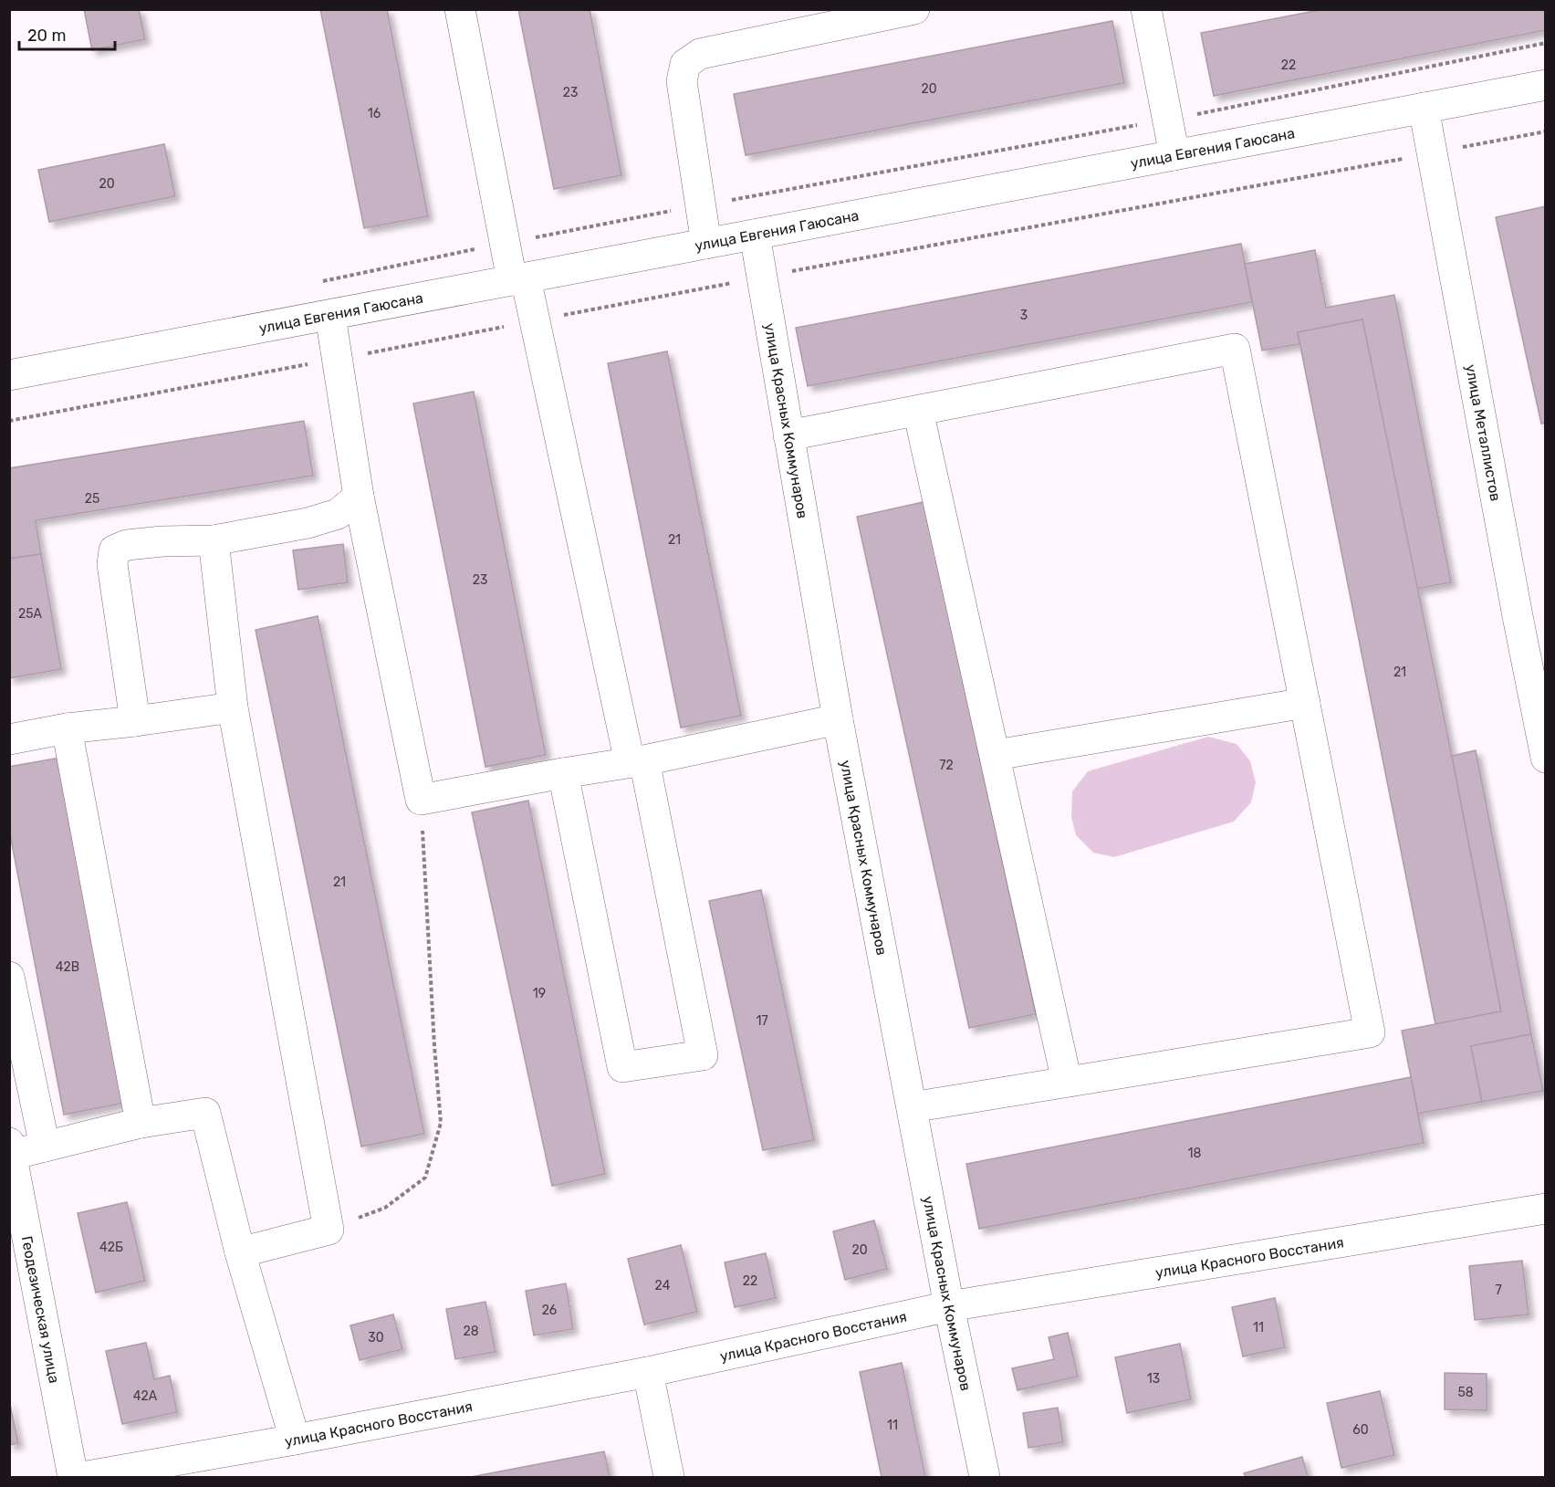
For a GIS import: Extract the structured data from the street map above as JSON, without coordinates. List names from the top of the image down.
{
  "streets": {
    "street": [
      "улица Евгения Гаюсана",
      "улица Красных Коммунаров",
      "улица Металлистов",
      "улица Красного Восстания",
      "Геодезическая улица"
    ]
  },
  "crossings": [
    ["улица Евгения Гаюсана", "улица Красных Коммунаров"],
    ["улица Евгения Гаюсана", "улица Металлистов"],
    ["улица Красных Коммунаров", "улица Красного Восстания"]
  ],
  "house_numbers": [
    "22",
    "20",
    "23",
    "16",
    "20",
    "3",
    "25",
    "21",
    "23",
    "25А",
    "21",
    "72",
    "21",
    "42В",
    "19",
    "17",
    "18",
    "42Б",
    "20",
    "22",
    "24",
    "7",
    "26",
    "11",
    "28",
    "30",
    "13",
    "58",
    "42А",
    "11",
    "60"
  ],
  "scale_bar": "20 m"
}
